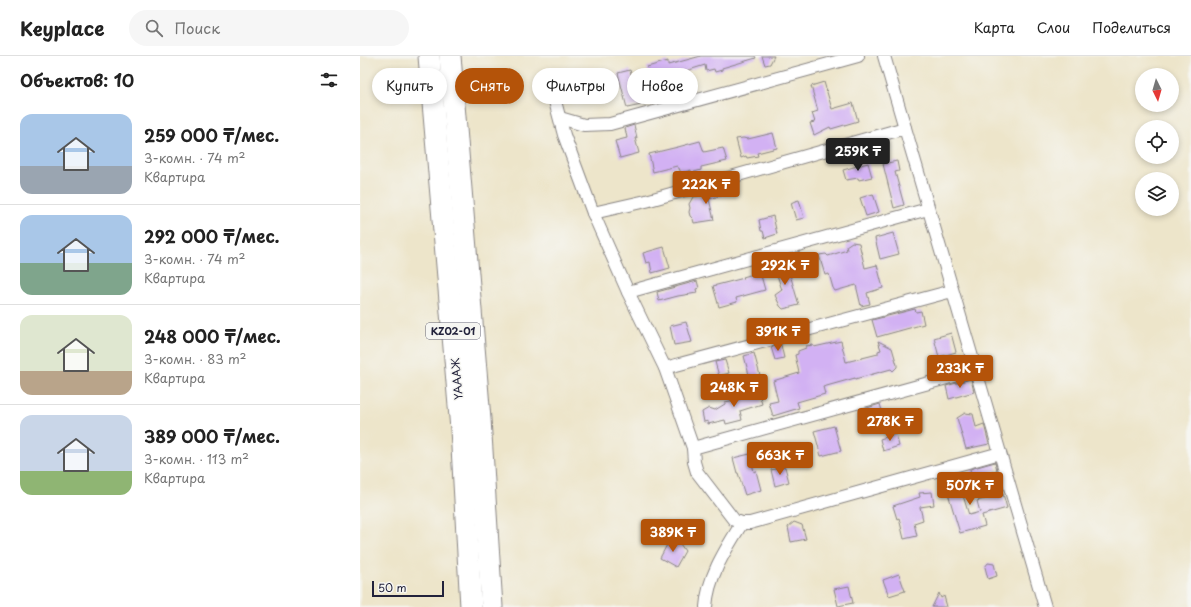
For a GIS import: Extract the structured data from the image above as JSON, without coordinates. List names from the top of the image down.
{
  "streets": {
    "highway": ["KZ02-01", "ҮАААЖ"]
  },
  "scale_bar": "50 m",
  "north": "bottom",
  "page": {
    "header": "Keyplace",
    "search": "Поиск",
    "nav": ["Карта", "Слои", "Поделиться"],
    "heading": "Объектов: 10",
    "chip": [
      "Купить",
      "Снять",
      "Фильтры",
      "Новое"
    ],
    "list": [
      {
        "name": "259 000 ₸/мес.",
        "note": "3-комн. · 74 m² · Квартира"
      },
      {
        "name": "292 000 ₸/мес.",
        "note": "3-комн. · 74 m² · Квартира"
      },
      {
        "name": "248 000 ₸/мес.",
        "note": "3-комн. · 83 m² · Квартира"
      },
      {
        "name": "389 000 ₸/мес.",
        "note": "3-комн. · 113 m² · Квартира"
      }
    ],
    "price": [
      "259K ₸",
      "222K ₸",
      "292K ₸",
      "391K ₸",
      "233K ₸",
      "248K ₸",
      "278K ₸",
      "663K ₸",
      "507K ₸",
      "389K ₸"
    ],
    "scale": "50 m"
  }
}
